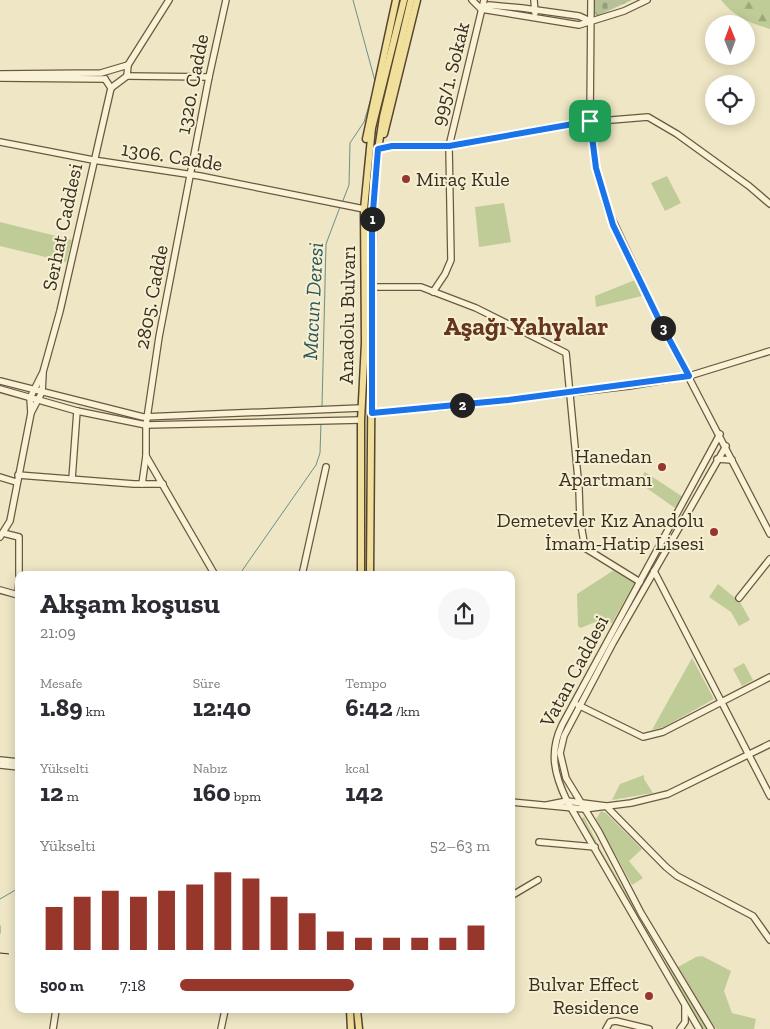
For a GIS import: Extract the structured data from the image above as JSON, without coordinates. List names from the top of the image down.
{
  "streets": {
    "main road": ["Anadolu Bulvarı"],
    "street": [
      "995/1. Sokak",
      "1320. Cadde",
      "1306. Cadde",
      "Serhat Caddesi",
      "2805. Cadde",
      "Vatan Caddesi"
    ]
  },
  "crossings": [
    ["1320. Cadde", "1306. Cadde"],
    ["1320. Cadde", "2805. Cadde"],
    ["1306. Cadde", "Serhat Caddesi"],
    ["1306. Cadde", "2805. Cadde"],
    ["1306. Cadde", "Anadolu Bulvarı"]
  ],
  "districts": ["Aşağı Yahyalar"],
  "water": ["Macun Deresi"],
  "places": [
    "Miraç Kule",
    "Hanedan Apartmanı",
    "Demetevler Kız Anadolu İmam-Hatip Lisesi",
    "Bulvar Effect Residence"
  ],
  "north": "top",
  "page": {
    "pins": ["1", "3", "2"],
    "heading": ["Akşam koşusu", "21:09"],
    "stats": [
      ["Mesafe", "1.89 km"],
      ["Süre", "12:40"],
      ["Tempo", "6:42 /km"],
      ["Yükselti", "12 m"],
      ["Nabız", "160 bpm"],
      ["kcal", "142"]
    ],
    "chart": ["Yükselti", "52–63 m"],
    "list": [
      {
        "name": "500 m",
        "note": "7:18"
      }
    ]
  }
}
